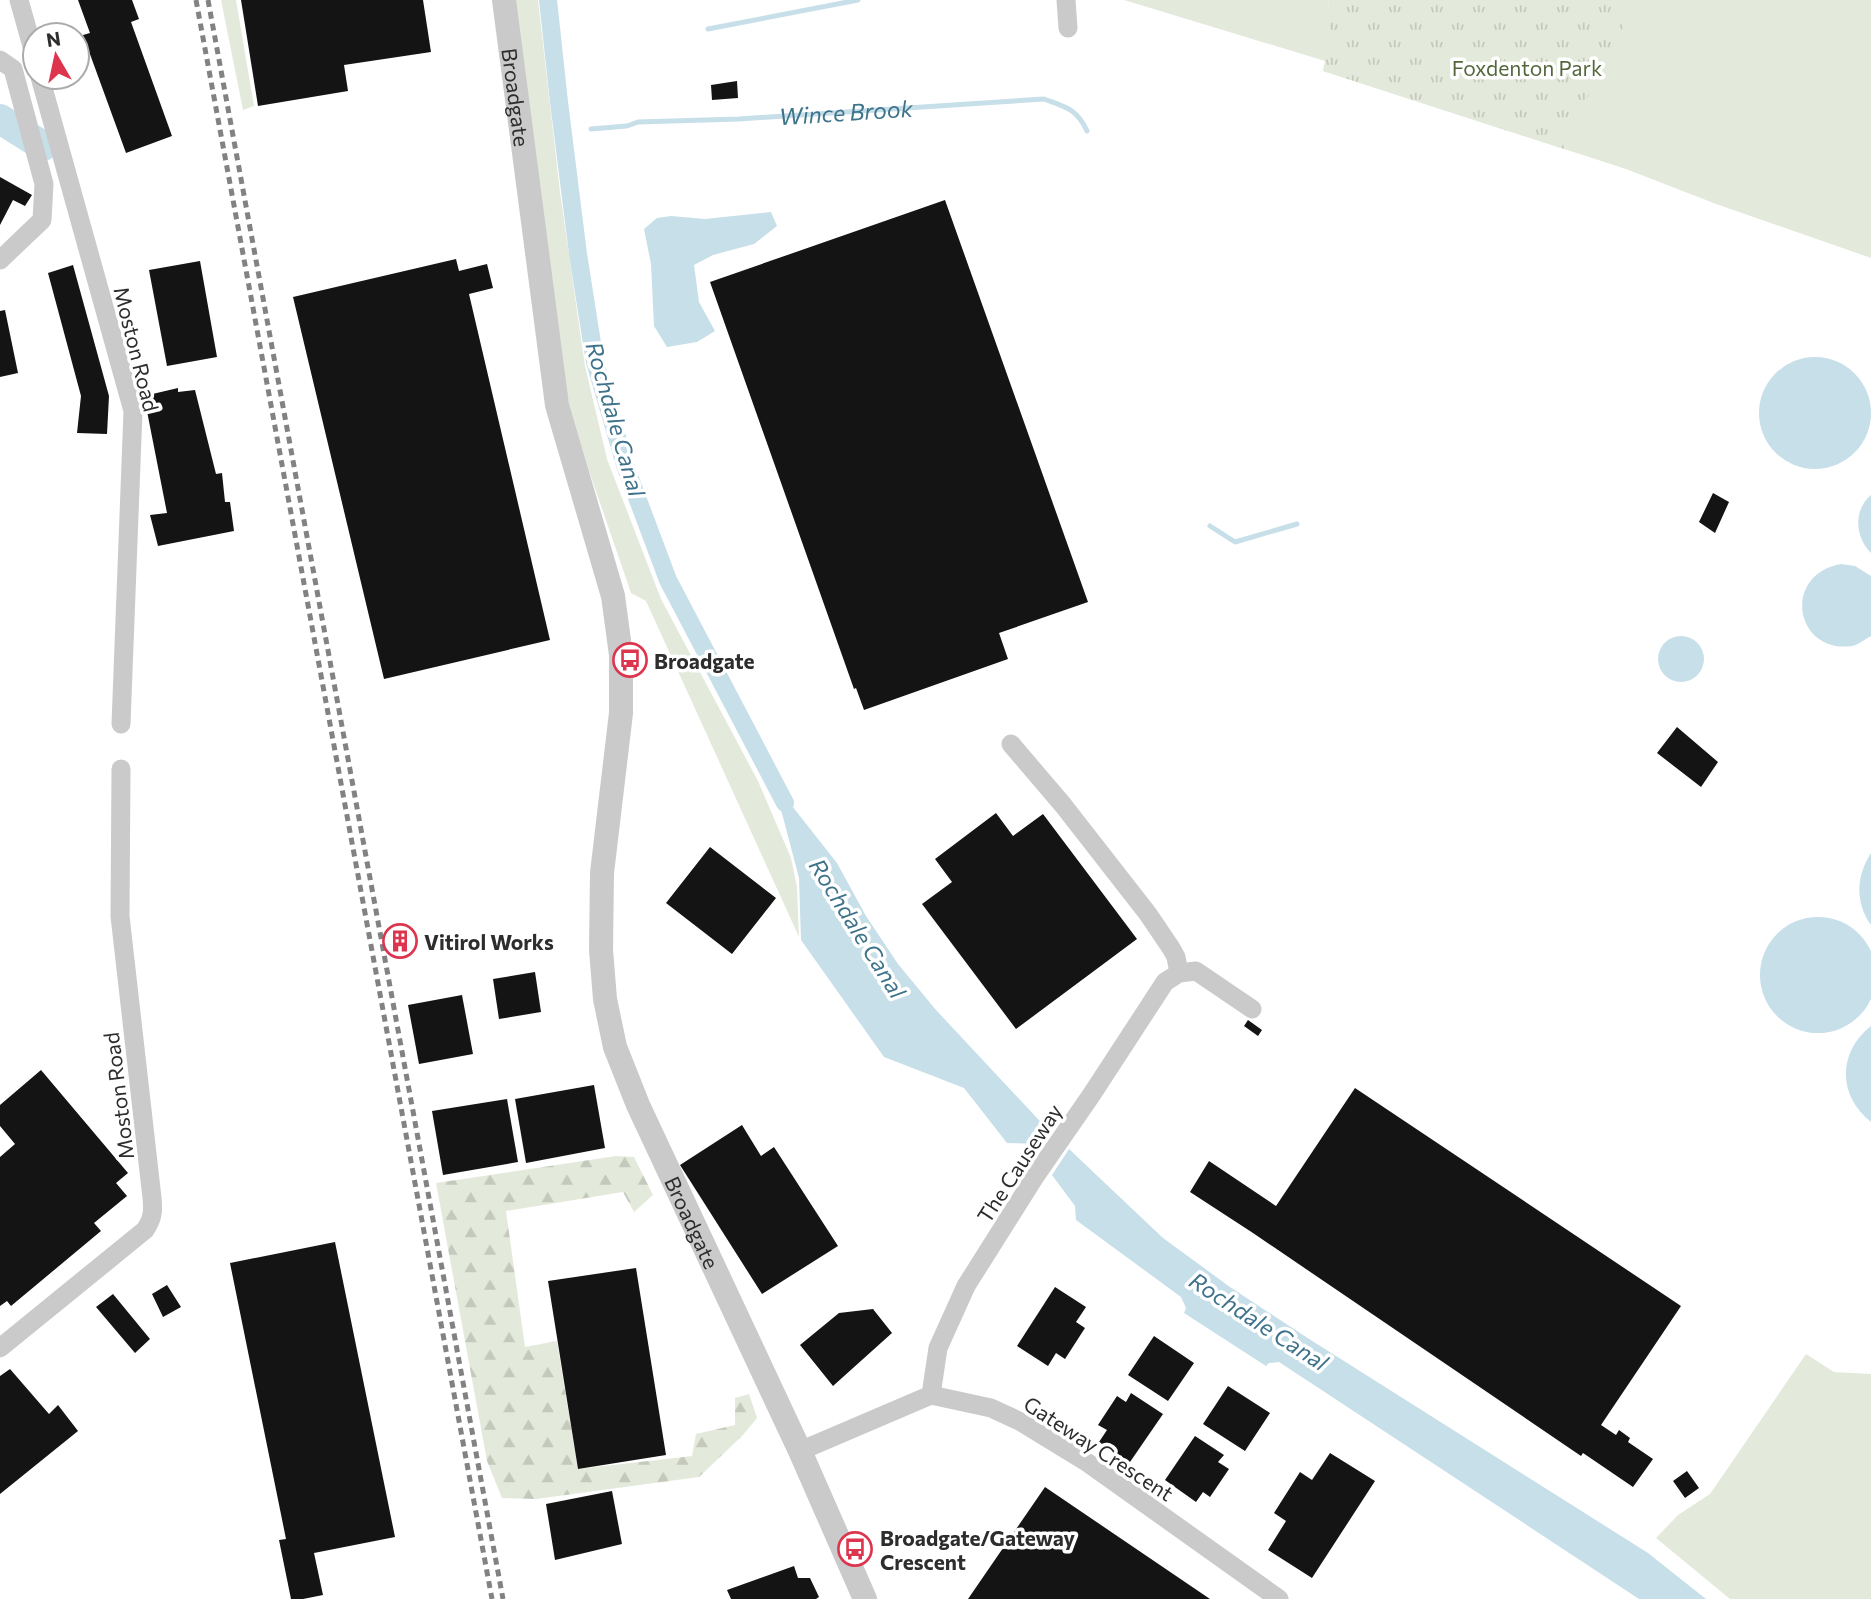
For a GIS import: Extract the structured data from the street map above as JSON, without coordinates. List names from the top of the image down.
{
  "streets": {
    "street": [
      "Broadgate",
      "Moston Road",
      "The Causeway",
      "Gateway Crescent"
    ]
  },
  "crossings": [
    ["The Causeway", "Gateway Crescent"]
  ],
  "water": ["Wince Brook", "Rochdale Canal"],
  "parks": ["Foxdenton Park"],
  "places": {
    "bus stop": ["Broadgate", "Broadgate/Gateway Crescent"],
    "building": ["Vitirol Works"]
  },
  "north": "top"
}
